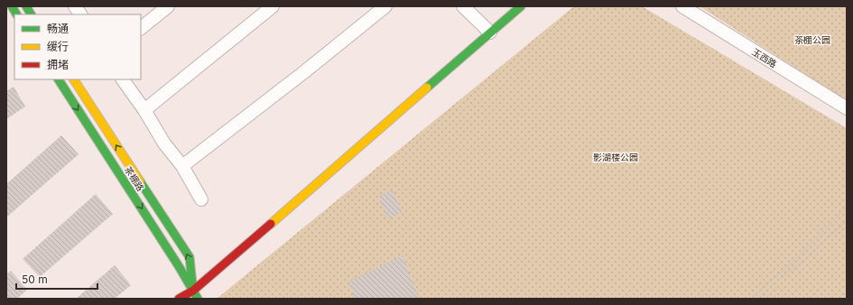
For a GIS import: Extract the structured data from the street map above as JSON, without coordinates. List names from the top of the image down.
{
  "streets": {
    "street": ["玉西路", "茶棚路"]
  },
  "parks": ["茶棚公园", "影湖楼公园"],
  "legend": ["畅通", "缓行", "拥堵"],
  "scale_bar": "50 m"
}
